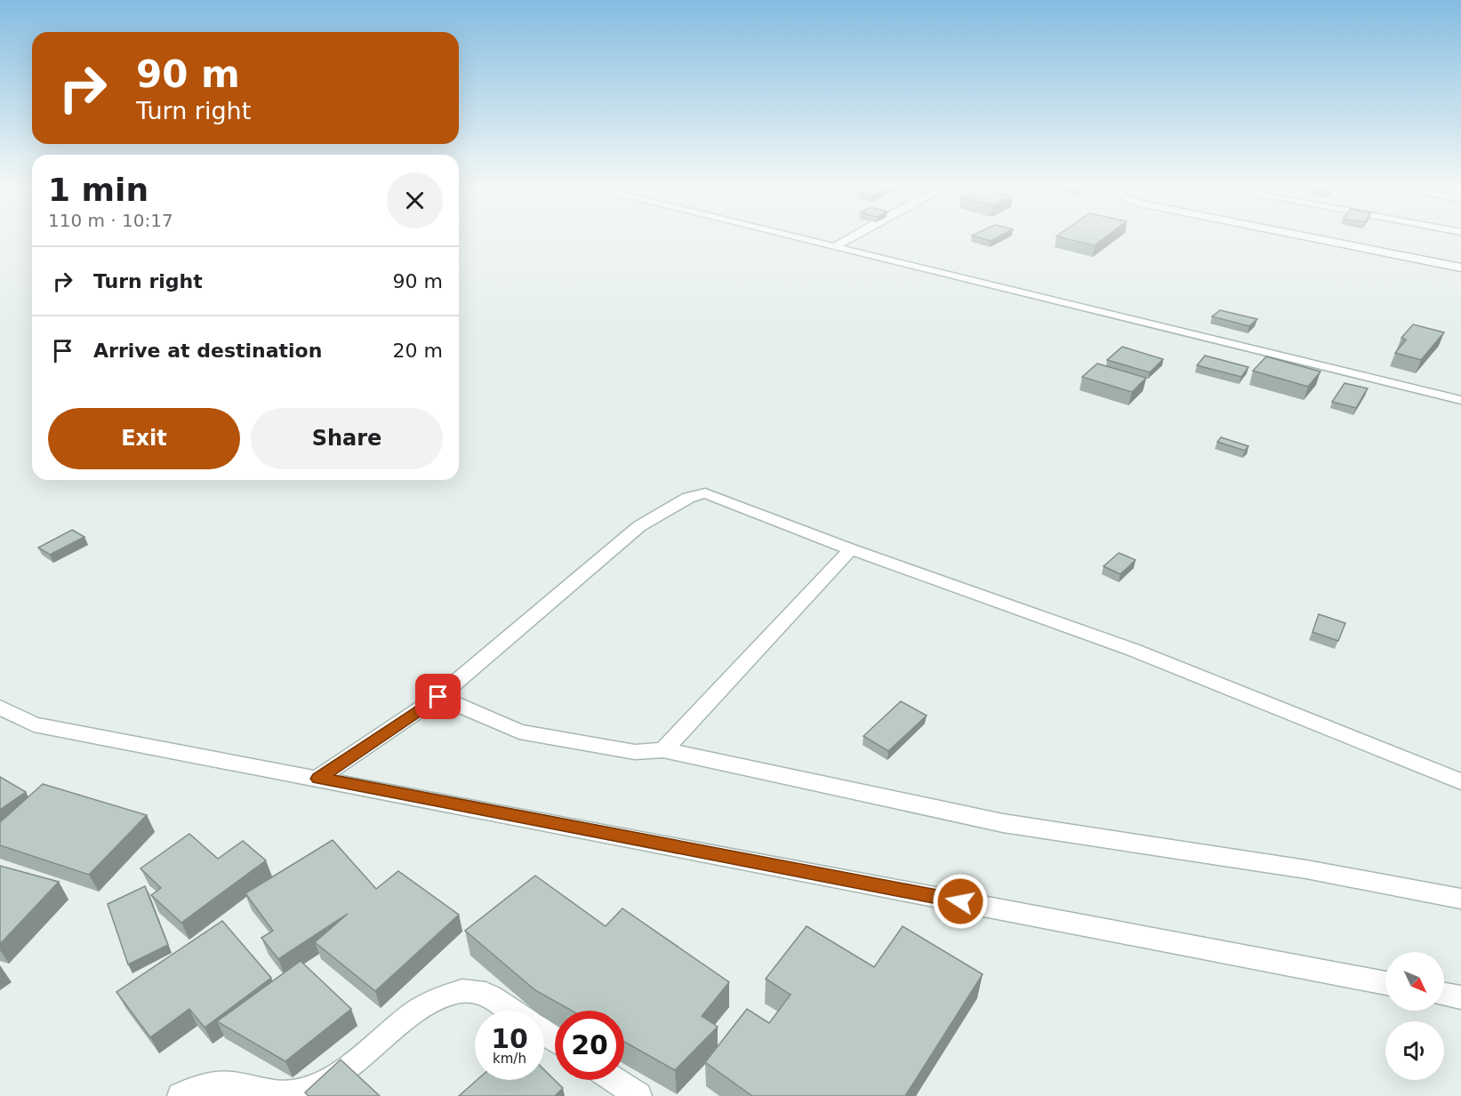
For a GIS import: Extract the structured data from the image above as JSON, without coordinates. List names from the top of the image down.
{
  "north": "bottom right",
  "page": {
    "turn": ["90 m", "Turn right"],
    "heading": ["1 min", "110 m · 10:17"],
    "list": [
      {
        "name": "Turn right",
        "value": "90 m"
      },
      {
        "name": "Arrive at destination",
        "value": "20 m"
      }
    ],
    "buttons": ["Exit", "Share"],
    "speed": "10 km/h",
    "limit": "20"
  }
}
